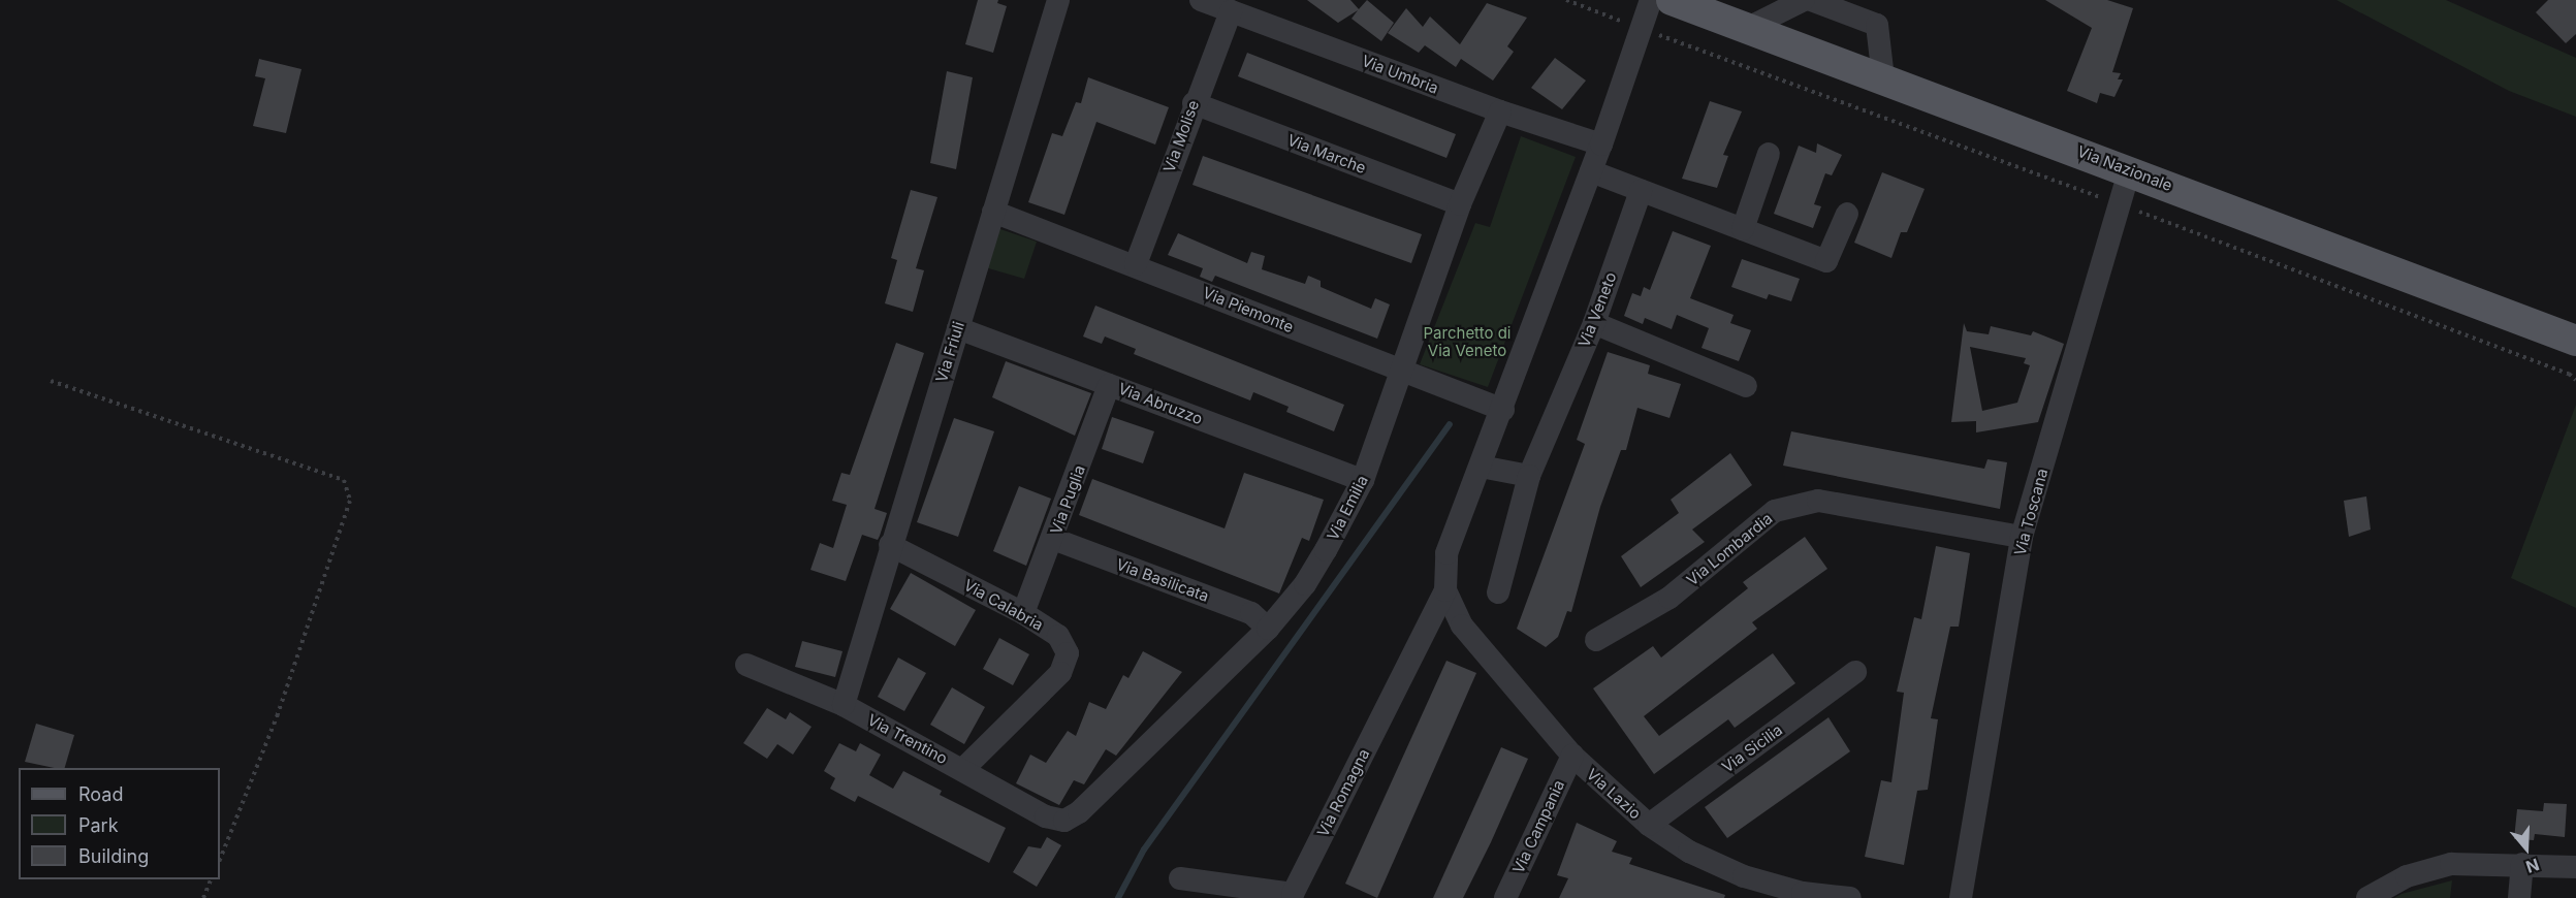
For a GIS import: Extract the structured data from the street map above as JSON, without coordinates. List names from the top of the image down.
{
  "streets": {
    "main road": ["Via Nazionale"],
    "street": [
      "Via Umbria",
      "Via Molise",
      "Via Marche",
      "Via Piemonte",
      "Via Veneto",
      "Via Friuli",
      "Via Abruzzo",
      "Via Puglia",
      "Via Emilia",
      "Via Toscana",
      "Via Lombardia",
      "Via Basilicata",
      "Via Calabria",
      "Via Trentino",
      "Via Sicilia",
      "Via Romagna",
      "Via Lazio",
      "Via Campania"
    ]
  },
  "crossings": [
    ["Via Umbria", "Via Molise"],
    ["Via Umbria", "Via Emilia"],
    ["Via Molise", "Via Marche"],
    ["Via Molise", "Via Piemonte"],
    ["Via Marche", "Via Emilia"],
    ["Via Nazionale", "Via Toscana"],
    ["Via Piemonte", "Via Friuli"],
    ["Via Piemonte", "Via Emilia"],
    ["Via Friuli", "Via Abruzzo"],
    ["Via Friuli", "Via Calabria"],
    ["Via Friuli", "Via Trentino"],
    ["Via Abruzzo", "Via Puglia"],
    ["Via Abruzzo", "Via Emilia"],
    ["Via Puglia", "Via Basilicata"],
    ["Via Puglia", "Via Calabria"],
    ["Via Emilia", "Via Basilicata"],
    ["Via Emilia", "Via Trentino"],
    ["Via Toscana", "Via Lombardia"],
    ["Via Calabria", "Via Trentino"],
    ["Via Sicilia", "Via Lazio"],
    ["Via Romagna", "Via Lazio"],
    ["Via Lazio", "Via Campania"]
  ],
  "parks": ["Parchetto di Via Veneto"],
  "legend": ["Road", "Park", "Building"],
  "north": "bottom"
}
